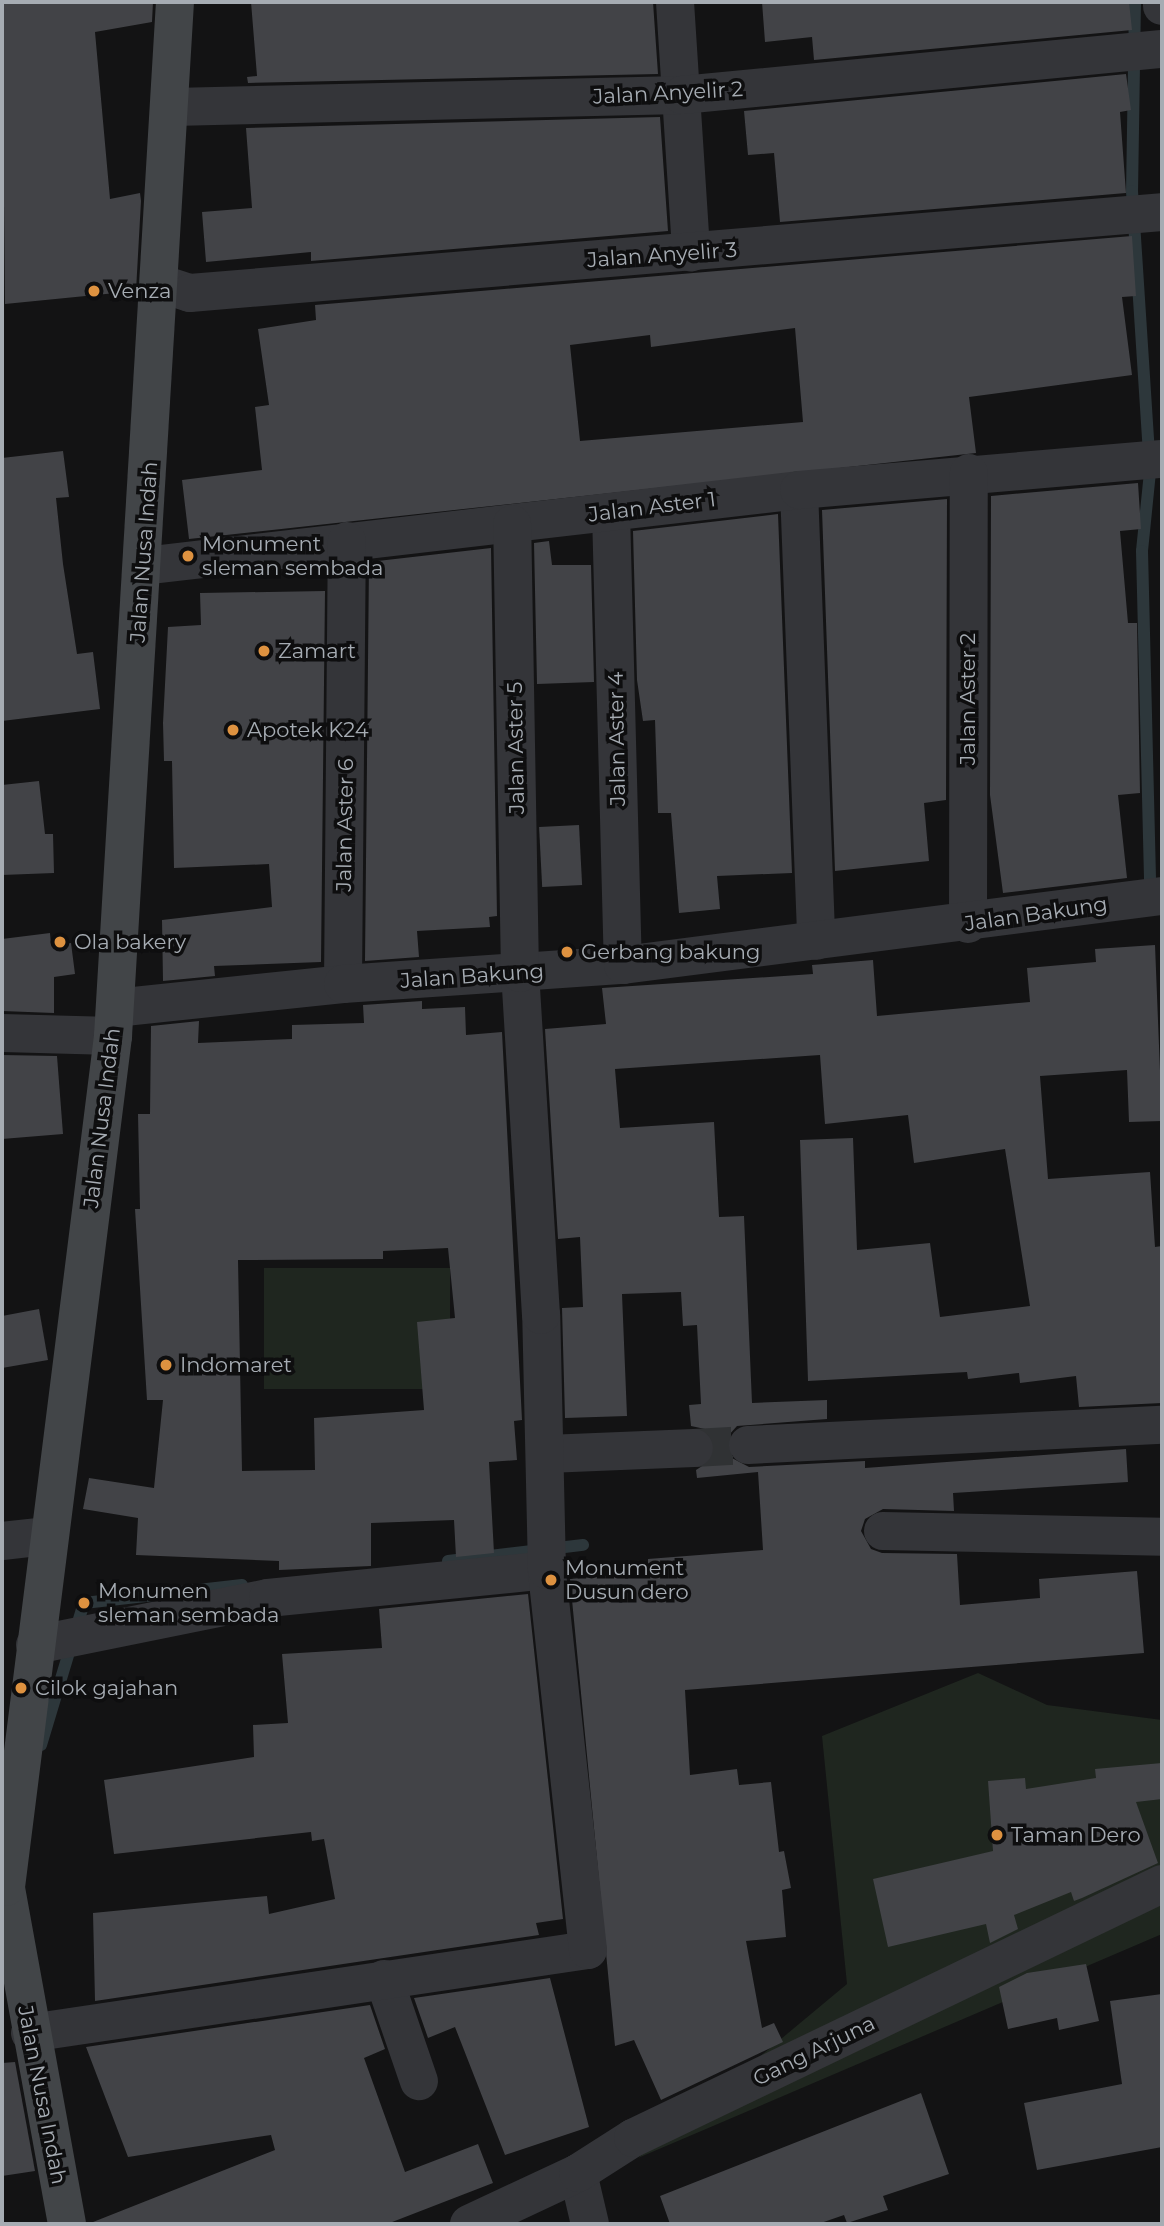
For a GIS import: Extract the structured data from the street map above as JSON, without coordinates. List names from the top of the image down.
{
  "streets": {
    "main road": ["Jalan Nusa Indah"],
    "street": [
      "Jalan Anyelir 2",
      "Jalan Anyelir 3",
      "Jalan Aster 1",
      "Jalan Aster 2",
      "Jalan Aster 4",
      "Jalan Aster 5",
      "Jalan Aster 6",
      "Jalan Bakung",
      "Gang Arjuna"
    ]
  },
  "crossings": [
    ["Jalan Anyelir 2", "Jalan Nusa Indah"],
    ["Jalan Anyelir 3", "Jalan Nusa Indah"],
    ["Jalan Aster 1", "Jalan Nusa Indah"],
    ["Jalan Aster 1", "Jalan Aster 2"],
    ["Jalan Aster 1", "Jalan Aster 4"],
    ["Jalan Aster 1", "Jalan Aster 5"],
    ["Jalan Aster 1", "Jalan Aster 6"],
    ["Jalan Nusa Indah", "Jalan Bakung"],
    ["Jalan Aster 2", "Jalan Bakung"],
    ["Jalan Aster 4", "Jalan Bakung"],
    ["Jalan Aster 5", "Jalan Bakung"],
    ["Jalan Aster 6", "Jalan Bakung"]
  ],
  "places": [
    "Venza",
    "Monument sleman sembada",
    "Zamart",
    "Apotek K24",
    "Ola bakery",
    "Gerbang bakung",
    "Indomaret",
    "Monument Dusun dero",
    "Monumen sleman sembada",
    "Cilok gajahan",
    "Taman Dero"
  ]
}
